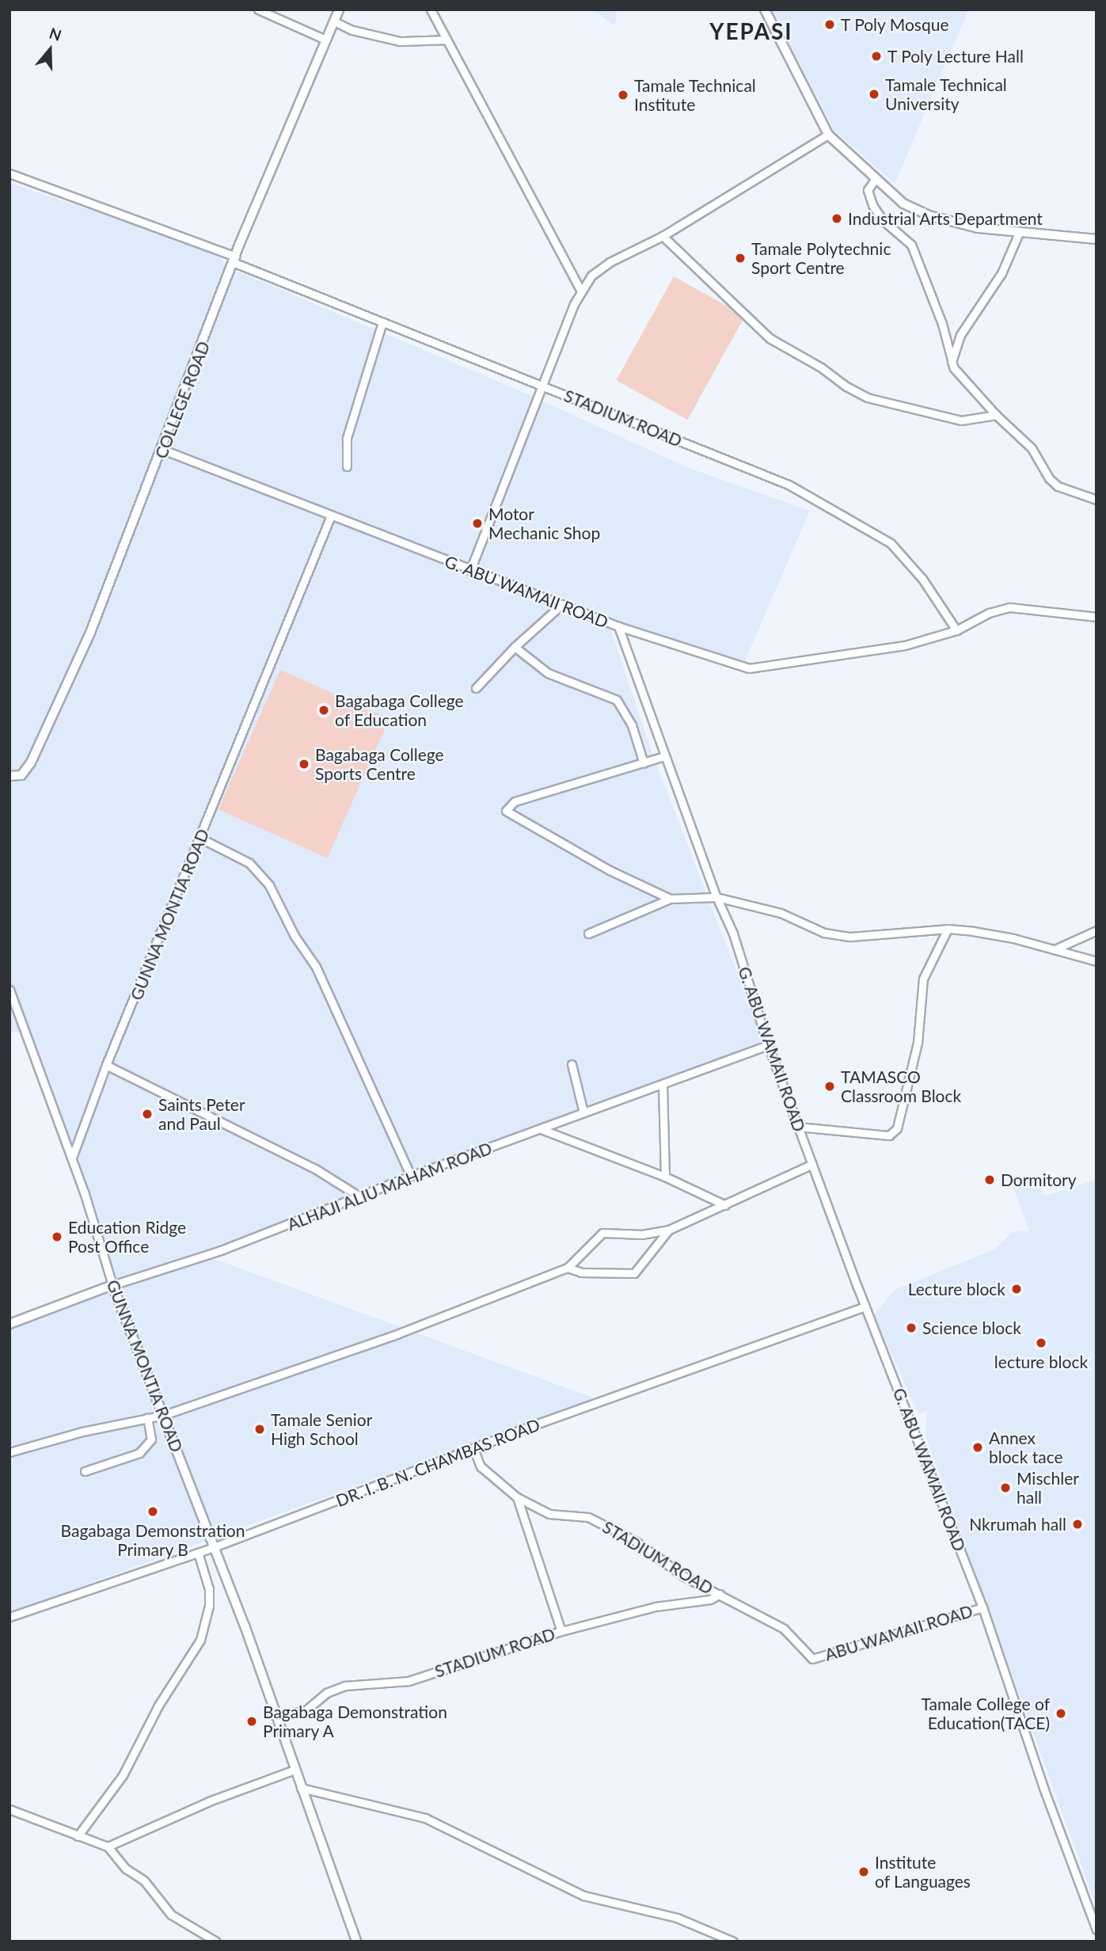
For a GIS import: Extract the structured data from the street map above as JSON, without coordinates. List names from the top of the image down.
{
  "streets": {
    "street": [
      "COLLEGE ROAD",
      "STADIUM ROAD",
      "G. ABU WAMAII ROAD",
      "GUNNA MONTIA ROAD",
      "ALHAJI ALIU MAHAM ROAD",
      "DR. I. B. N. CHAMBAS ROAD",
      "ABU WAMAII ROAD"
    ]
  },
  "crossings": [
    ["COLLEGE ROAD", "STADIUM ROAD"],
    ["COLLEGE ROAD", "G. ABU WAMAII ROAD"],
    ["STADIUM ROAD", "GUNNA MONTIA ROAD"],
    ["STADIUM ROAD", "DR. I. B. N. CHAMBAS ROAD"],
    ["STADIUM ROAD", "ABU WAMAII ROAD"],
    ["G. ABU WAMAII ROAD", "GUNNA MONTIA ROAD"],
    ["G. ABU WAMAII ROAD", "ALHAJI ALIU MAHAM ROAD"],
    ["G. ABU WAMAII ROAD", "DR. I. B. N. CHAMBAS ROAD"],
    ["G. ABU WAMAII ROAD", "ABU WAMAII ROAD"],
    ["GUNNA MONTIA ROAD", "ALHAJI ALIU MAHAM ROAD"],
    ["GUNNA MONTIA ROAD", "DR. I. B. N. CHAMBAS ROAD"]
  ],
  "districts": ["YEPASI"],
  "places": [
    "T Poly Mosque",
    "T Poly Lecture Hall",
    "Tamale Technical University",
    "Tamale Technical Institute",
    "Industrial Arts Department",
    "Tamale Polytechnic Sport Centre",
    "Motor Mechanic Shop",
    "Bagabaga College of Education",
    "Bagabaga College Sports Centre",
    "TAMASCO Classroom Block",
    "Saints Peter and Paul",
    "Dormitory",
    "Education Ridge Post Office",
    "Lecture block",
    "Science block",
    "lecture block",
    "Tamale Senior High School",
    "Annex block tace",
    "Mischler hall",
    "Bagabaga Demonstration Primary B",
    "Nkrumah hall",
    "Tamale College of Education(TACE)",
    "Bagabaga Demonstration Primary A",
    "Institute of Languages"
  ],
  "north": "top"
}
